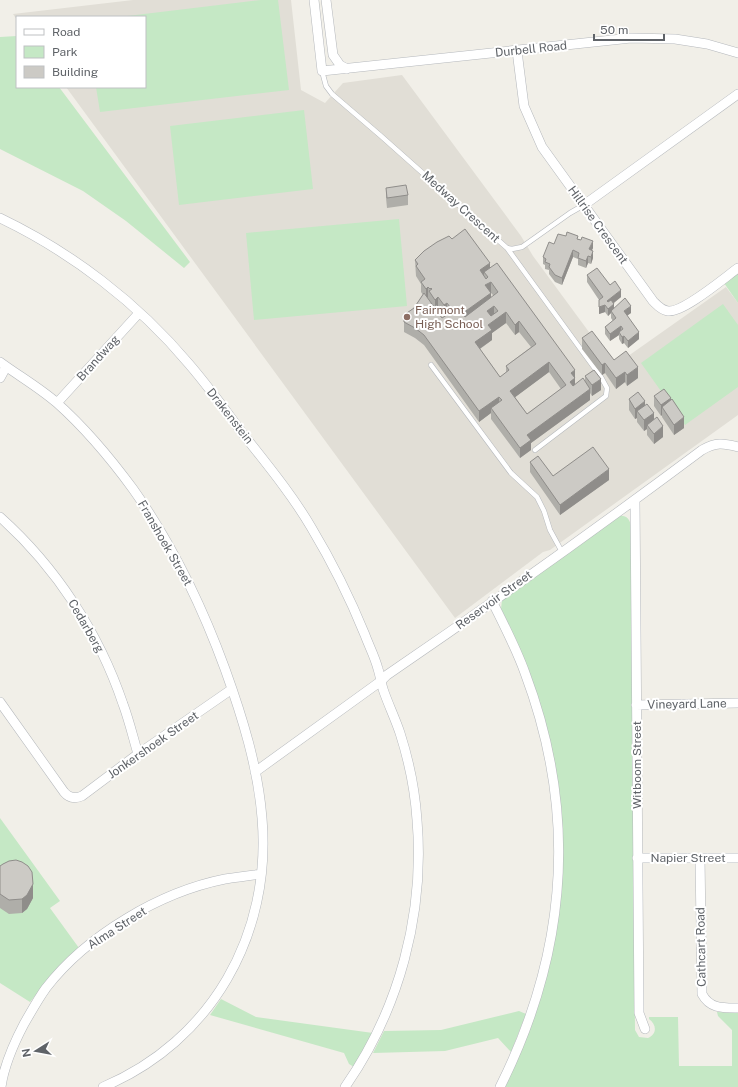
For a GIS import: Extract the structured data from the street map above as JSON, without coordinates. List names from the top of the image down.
{
  "streets": {
    "street": [
      "Durbell Road",
      "Medway Crescent",
      "Hillrise Crescent",
      "Brandwag",
      "Drakenstein",
      "Franshoek Street",
      "Reservoir Street",
      "Cedarberg",
      "Vineyard Lane",
      "Jonkershoek Street",
      "Witboom Street",
      "Napier Street",
      "Alma Street",
      "Cathcart Road"
    ]
  },
  "crossings": [
    ["Durbell Road", "Medway Crescent"],
    ["Durbell Road", "Hillrise Crescent"],
    ["Medway Crescent", "Hillrise Crescent"],
    ["Brandwag", "Drakenstein"],
    ["Brandwag", "Franshoek Street"],
    ["Drakenstein", "Reservoir Street"],
    ["Franshoek Street", "Reservoir Street"],
    ["Franshoek Street", "Jonkershoek Street"],
    ["Franshoek Street", "Alma Street"],
    ["Reservoir Street", "Witboom Street"],
    ["Cedarberg", "Jonkershoek Street"],
    ["Vineyard Lane", "Witboom Street"],
    ["Witboom Street", "Napier Street"],
    ["Napier Street", "Cathcart Road"]
  ],
  "places": ["Fairmont High School"],
  "legend": ["Road", "Park", "Building"],
  "scale_bar": "50 m",
  "north": "left"
}
